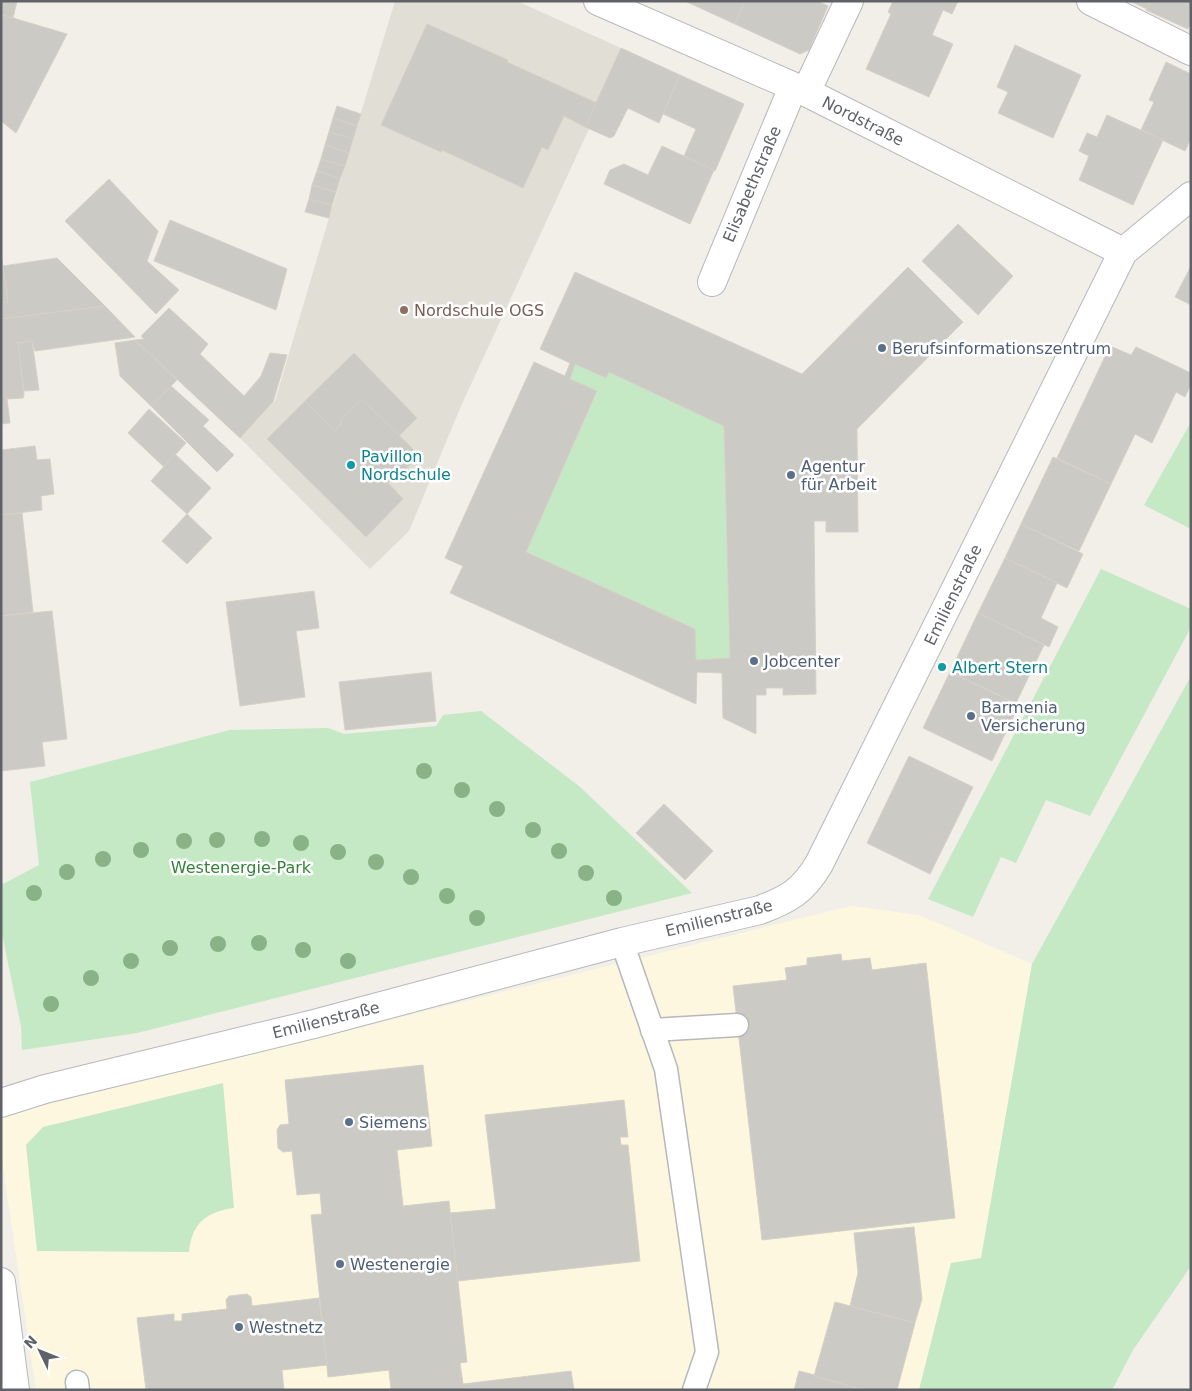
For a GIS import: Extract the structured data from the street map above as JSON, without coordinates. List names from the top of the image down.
{
  "streets": {
    "street": ["Nordstraße", "Elisabethstraße", "Emilienstraße"]
  },
  "crossings": [
    ["Nordstraße", "Elisabethstraße"],
    ["Nordstraße", "Emilienstraße"]
  ],
  "parks": ["Westenergie-Park"],
  "places": [
    "Nordschule OGS",
    "Berufsinformationszentrum",
    "Pavillon Nordschule",
    "Agentur für Arbeit",
    "Jobcenter",
    "Albert Stern",
    "Barmenia Versicherung",
    "Siemens",
    "Westenergie",
    "Westnetz"
  ],
  "north": "top left"
}
